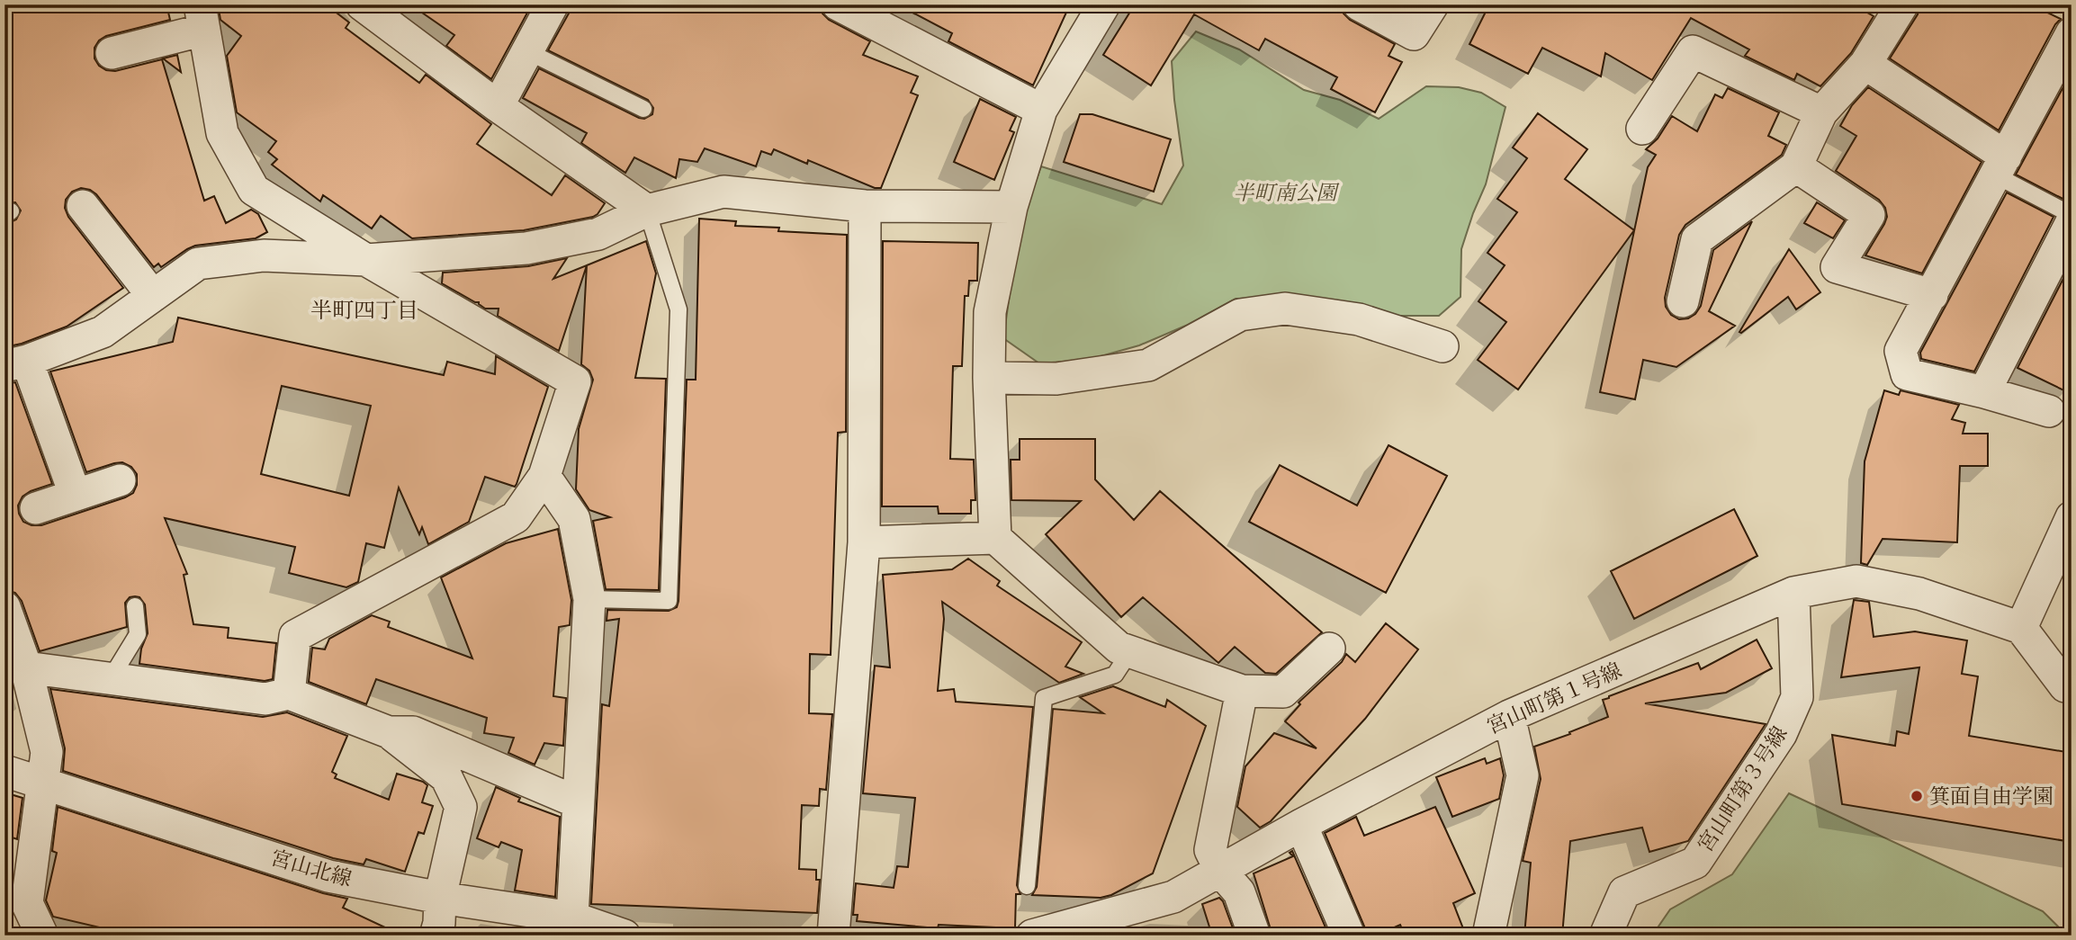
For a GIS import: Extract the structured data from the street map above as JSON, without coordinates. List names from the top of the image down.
{
  "streets": {
    "street": ["宮山町第１号線", "宮山町第３号線", "宮山北線"]
  },
  "crossings": [
    ["宮山町第１号線", "宮山町第３号線"]
  ],
  "districts": ["半町四丁目"],
  "parks": ["半町南公園"],
  "places": ["箕面自由学園"]
}
